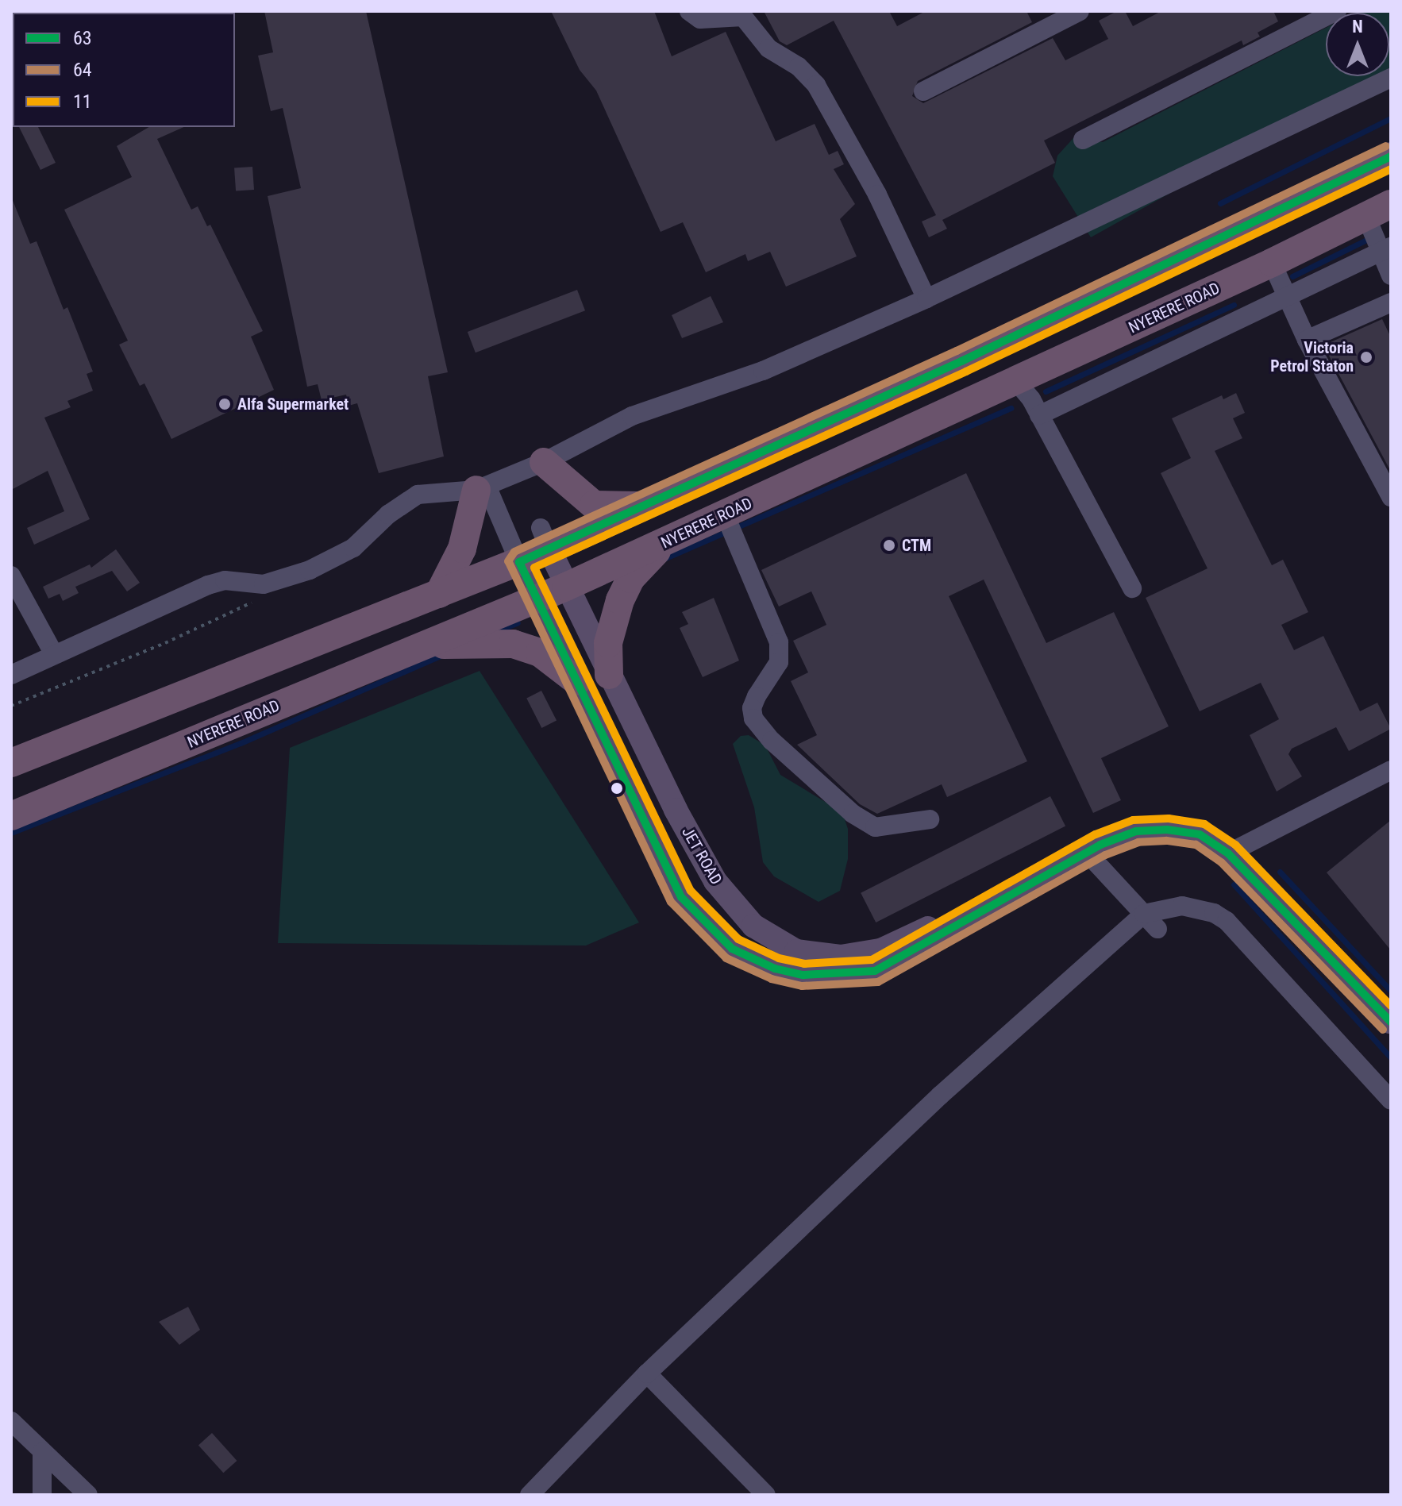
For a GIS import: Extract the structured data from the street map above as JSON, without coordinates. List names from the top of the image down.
{
  "streets": {
    "highway": ["NYERERE ROAD"],
    "main road": ["JET ROAD"]
  },
  "crossings": [
    ["NYERERE ROAD", "JET ROAD"]
  ],
  "places": ["Victoria Petrol Staton", "Alfa Supermarket", "CTM"],
  "lines": ["transit line 64", "transit line 63", "transit line 11"],
  "legend": ["63", "64", "11"],
  "north": "top"
}
